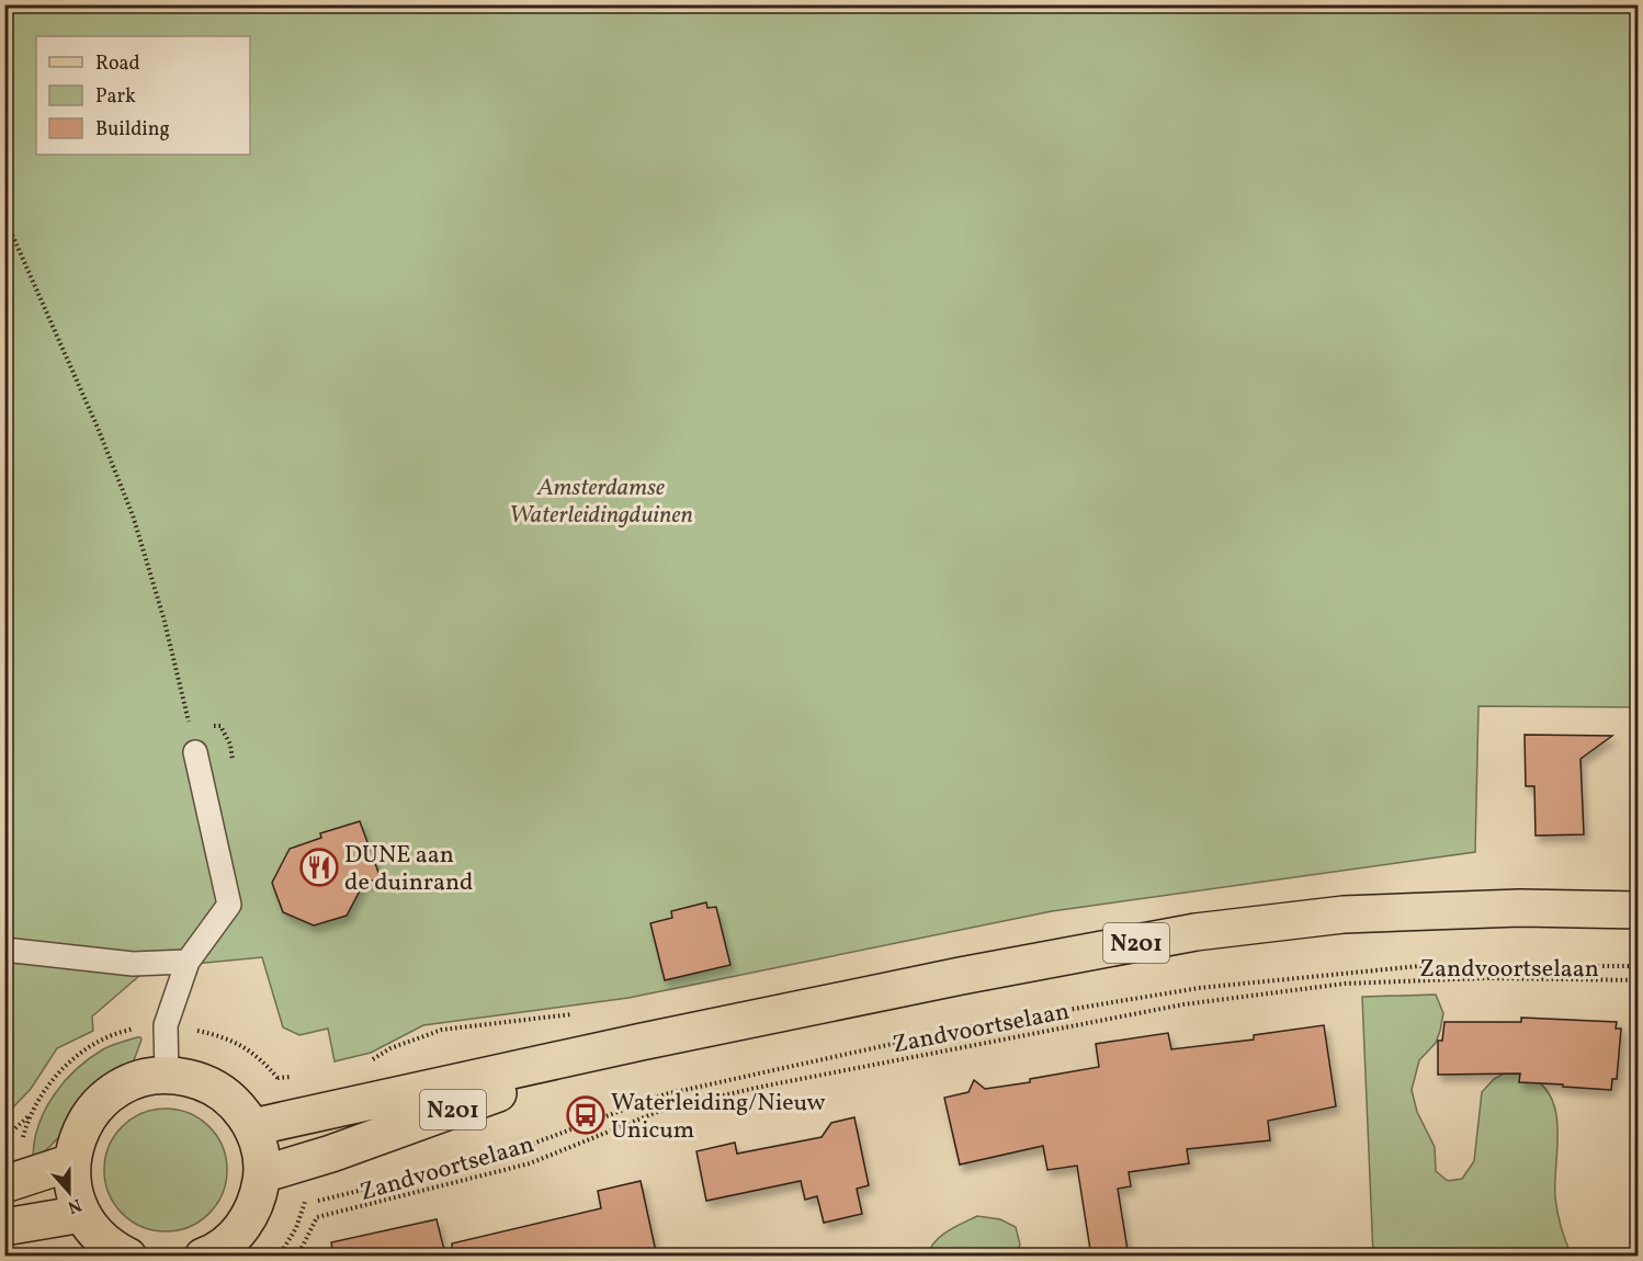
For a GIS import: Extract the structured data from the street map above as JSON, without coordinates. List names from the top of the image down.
{
  "streets": {
    "main road": ["N201", "Zandvoortselaan"]
  },
  "parks": ["Amsterdamse Waterleidingduinen"],
  "places": {
    "restaurant": ["DUNE aan de duinrand"],
    "bus stop": ["Waterleiding/Nieuw Unicum"]
  },
  "legend": ["Road", "Park", "Building"],
  "north": "bottom"
}
